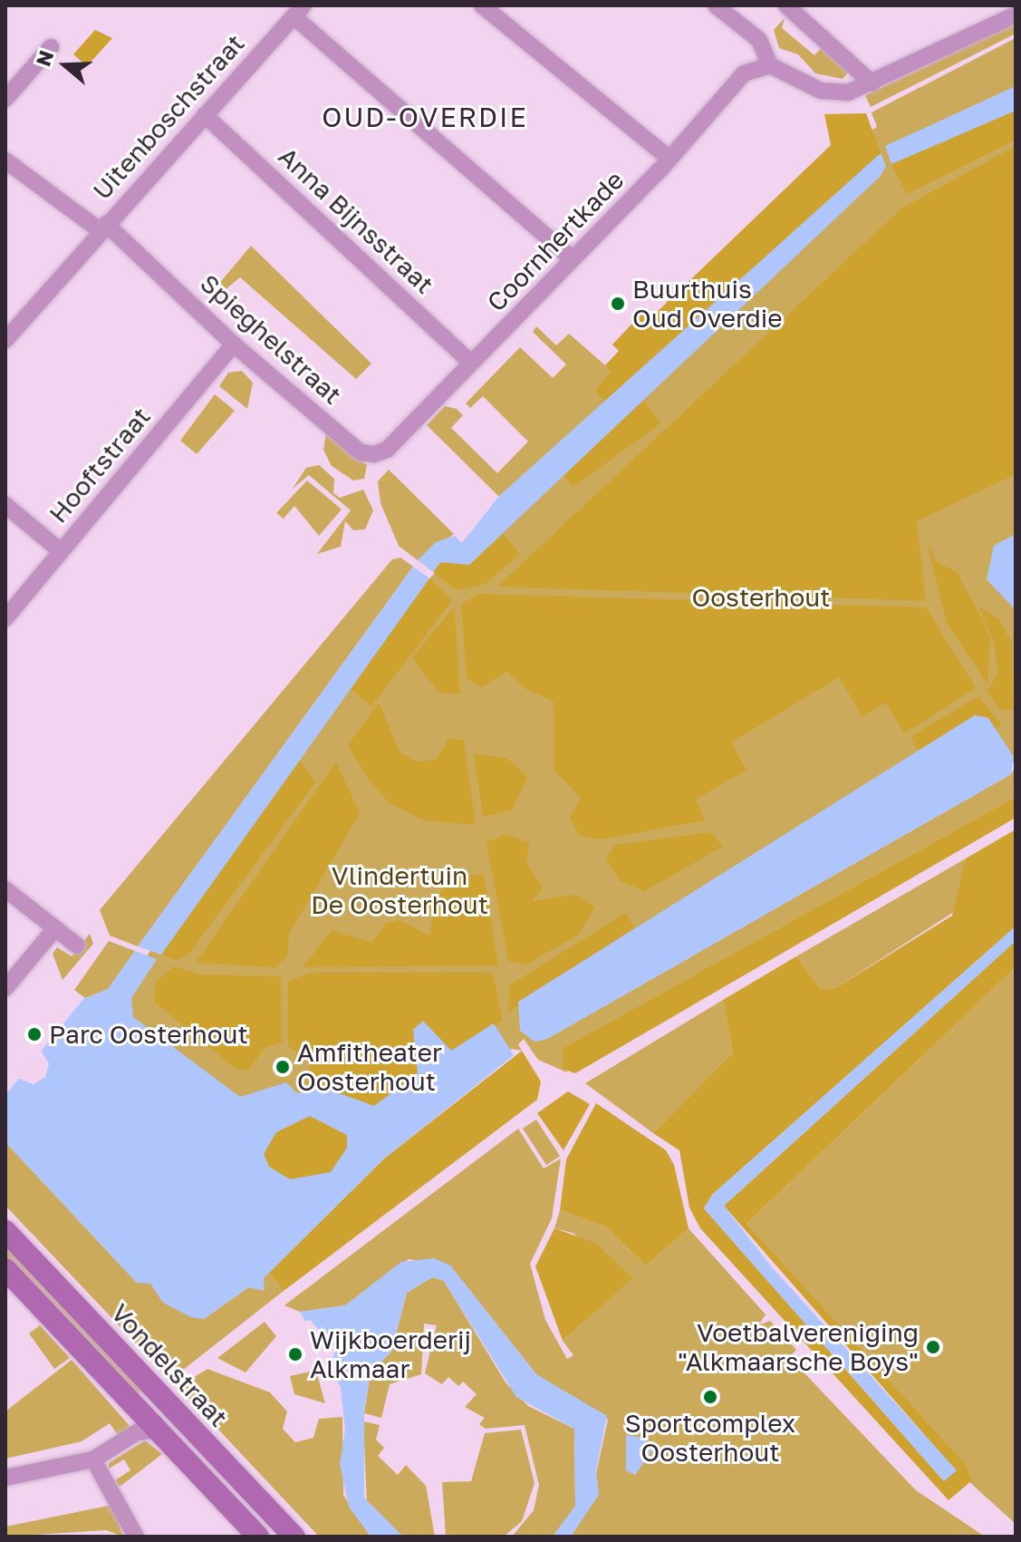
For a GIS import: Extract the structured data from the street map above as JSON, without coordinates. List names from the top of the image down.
{
  "streets": {
    "street": [
      "Uitenboschstraat",
      "Anna Bijnsstraat",
      "Coornhertkade",
      "Spieghelstraat",
      "Hooftstraat",
      "Vondelstraat"
    ]
  },
  "crossings": [
    ["Uitenboschstraat", "Anna Bijnsstraat"],
    ["Uitenboschstraat", "Spieghelstraat"],
    ["Anna Bijnsstraat", "Coornhertkade"],
    ["Coornhertkade", "Spieghelstraat"],
    ["Spieghelstraat", "Hooftstraat"]
  ],
  "districts": ["OUD-OVERDIE"],
  "parks": ["Oosterhout", "Vlindertuin De Oosterhout"],
  "places": [
    "Buurthuis Oud Overdie",
    "Parc Oosterhout",
    "Amfitheater Oosterhout",
    "Voetbalvereniging \"Alkmaarsche Boys\"",
    "Wijkboerderij Alkmaar",
    "Sportcomplex Oosterhout"
  ],
  "north": "left"
}
